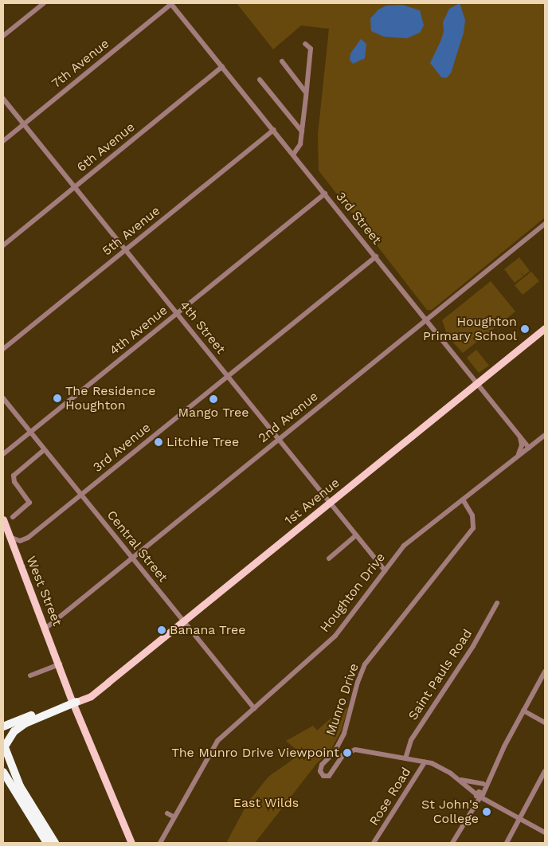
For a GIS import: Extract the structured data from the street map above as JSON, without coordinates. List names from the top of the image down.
{
  "streets": {
    "main road": ["1st Avenue", "West Street"],
    "street": [
      "7th Avenue",
      "6th Avenue",
      "3rd Street",
      "5th Avenue",
      "4th Street",
      "4th Avenue",
      "2nd Avenue",
      "3rd Avenue",
      "Central Street",
      "Houghton Drive",
      "Saint Pauls Road",
      "Munro Drive",
      "Rose Road"
    ]
  },
  "crossings": [
    ["7th Avenue", "3rd Street"],
    ["7th Avenue", "4th Street"],
    ["6th Avenue", "3rd Street"],
    ["6th Avenue", "4th Street"],
    ["3rd Street", "5th Avenue"],
    ["3rd Street", "4th Avenue"],
    ["3rd Street", "2nd Avenue"],
    ["3rd Street", "3rd Avenue"],
    ["3rd Street", "1st Avenue"],
    ["3rd Street", "Houghton Drive"],
    ["5th Avenue", "4th Street"],
    ["4th Street", "4th Avenue"],
    ["4th Street", "2nd Avenue"],
    ["4th Street", "3rd Avenue"],
    ["4th Street", "1st Avenue"],
    ["4th Street", "Houghton Drive"],
    ["4th Avenue", "Central Street"],
    ["2nd Avenue", "Central Street"],
    ["2nd Avenue", "West Street"],
    ["3rd Avenue", "Central Street"],
    ["3rd Avenue", "West Street"],
    ["1st Avenue", "Central Street"],
    ["1st Avenue", "West Street"],
    ["Central Street", "Houghton Drive"],
    ["Houghton Drive", "Munro Drive"],
    ["Saint Pauls Road", "Munro Drive"],
    ["Munro Drive", "Rose Road"]
  ],
  "parks": ["East Wilds"],
  "places": [
    "Houghton Primary School",
    "The Residence Houghton",
    "Mango Tree",
    "Litchie Tree",
    "Banana Tree",
    "The Munro Drive Viewpoint",
    "St John's College"
  ]
}
